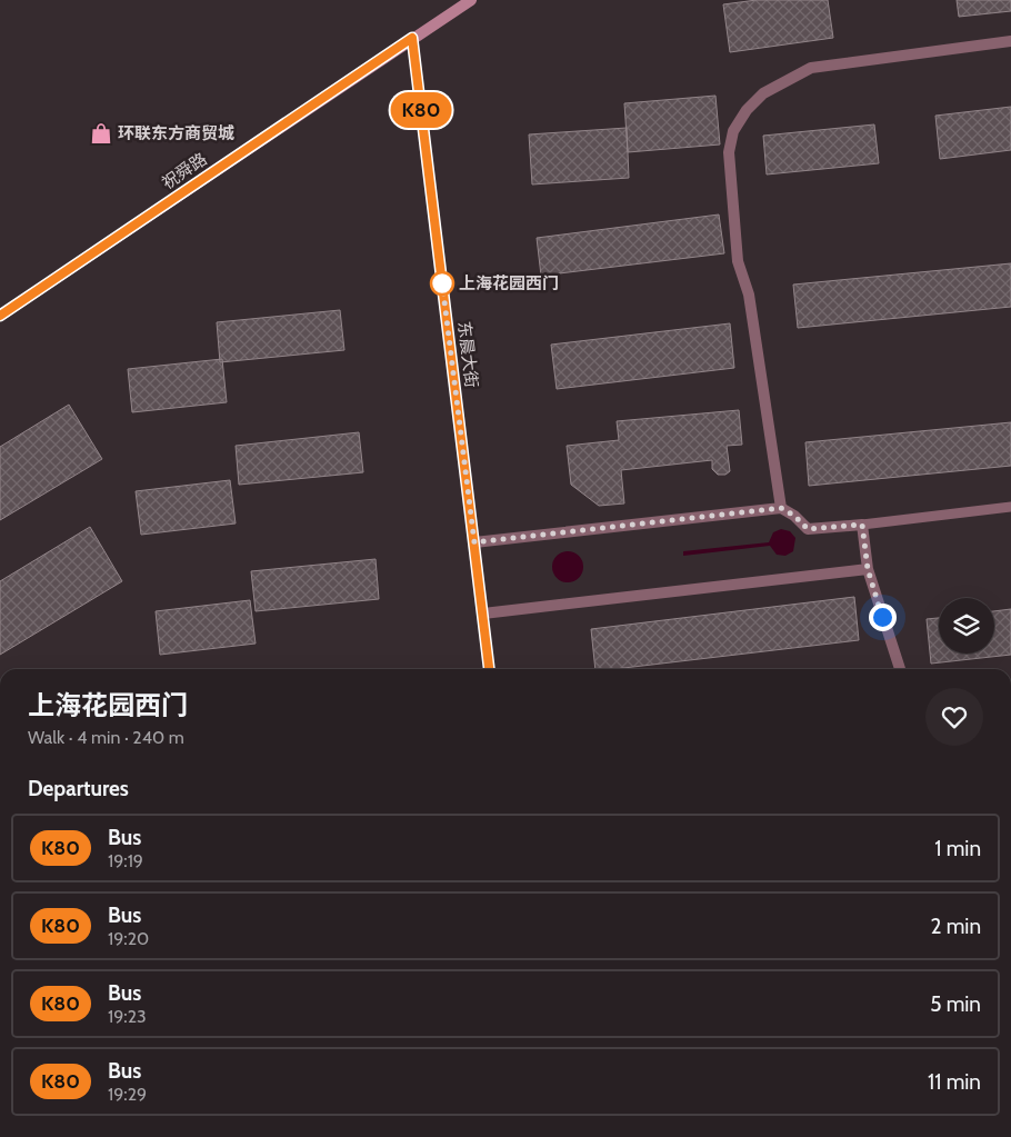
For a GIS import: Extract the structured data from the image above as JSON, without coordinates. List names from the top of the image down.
{
  "streets": {
    "main road": ["祝舜路"],
    "street": ["东晨大街"]
  },
  "crossings": [
    ["祝舜路", "东晨大街"]
  ],
  "places": {
    "shop": ["环联东方商贸城"],
    "other": ["上海花园西门"]
  },
  "lines": ["bus line K80"],
  "page": {
    "on_map": "K80",
    "heading": [
      ["上海花园西门", "Walk · 4 min · 240 m"],
      "Departures"
    ],
    "list": [
      {
        "mark": "K80",
        "name": "Bus",
        "note": "19:19",
        "value": "1 min"
      },
      {
        "mark": "K80",
        "name": "Bus",
        "note": "19:20",
        "value": "2 min"
      },
      {
        "mark": "K80",
        "name": "Bus",
        "note": "19:23",
        "value": "5 min"
      },
      {
        "mark": "K80",
        "name": "Bus",
        "note": "19:29",
        "value": "11 min"
      }
    ]
  }
}
